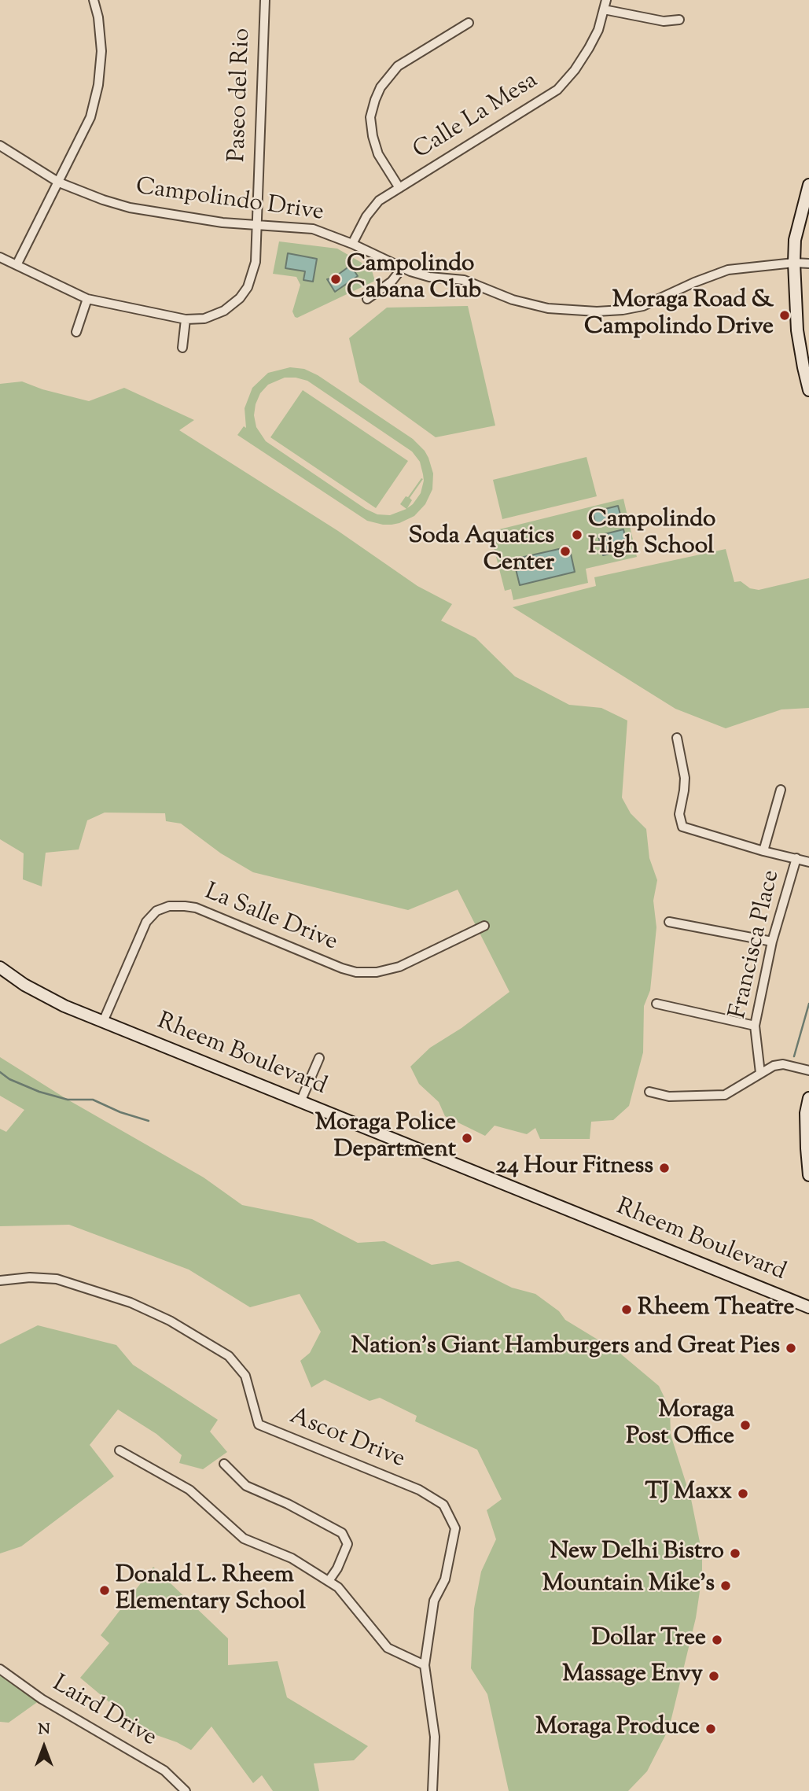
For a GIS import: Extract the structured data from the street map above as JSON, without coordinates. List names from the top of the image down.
{
  "streets": {
    "street": [
      "Paseo del Rio",
      "Calle La Mesa",
      "Campolindo Drive",
      "La Salle Drive",
      "Francisca Place",
      "Rheem Boulevard",
      "Ascot Drive",
      "Laird Drive"
    ]
  },
  "crossings": [
    ["Paseo del Rio", "Campolindo Drive"],
    ["Calle La Mesa", "Campolindo Drive"],
    ["La Salle Drive", "Rheem Boulevard"]
  ],
  "places": [
    "Campolindo Cabana Club",
    "Moraga Road & Campolindo Drive",
    "Campolindo High School",
    "Soda Aquatics Center",
    "Moraga Police Department",
    "24 Hour Fitness",
    "Rheem Theatre",
    "Nation's Giant Hamburgers and Great Pies",
    "Moraga Post Office",
    "TJ Maxx",
    "New Delhi Bistro",
    "Mountain Mike's",
    "Donald L. Rheem Elementary School",
    "Dollar Tree",
    "Massage Envy",
    "Moraga Produce"
  ],
  "north": "top"
}
